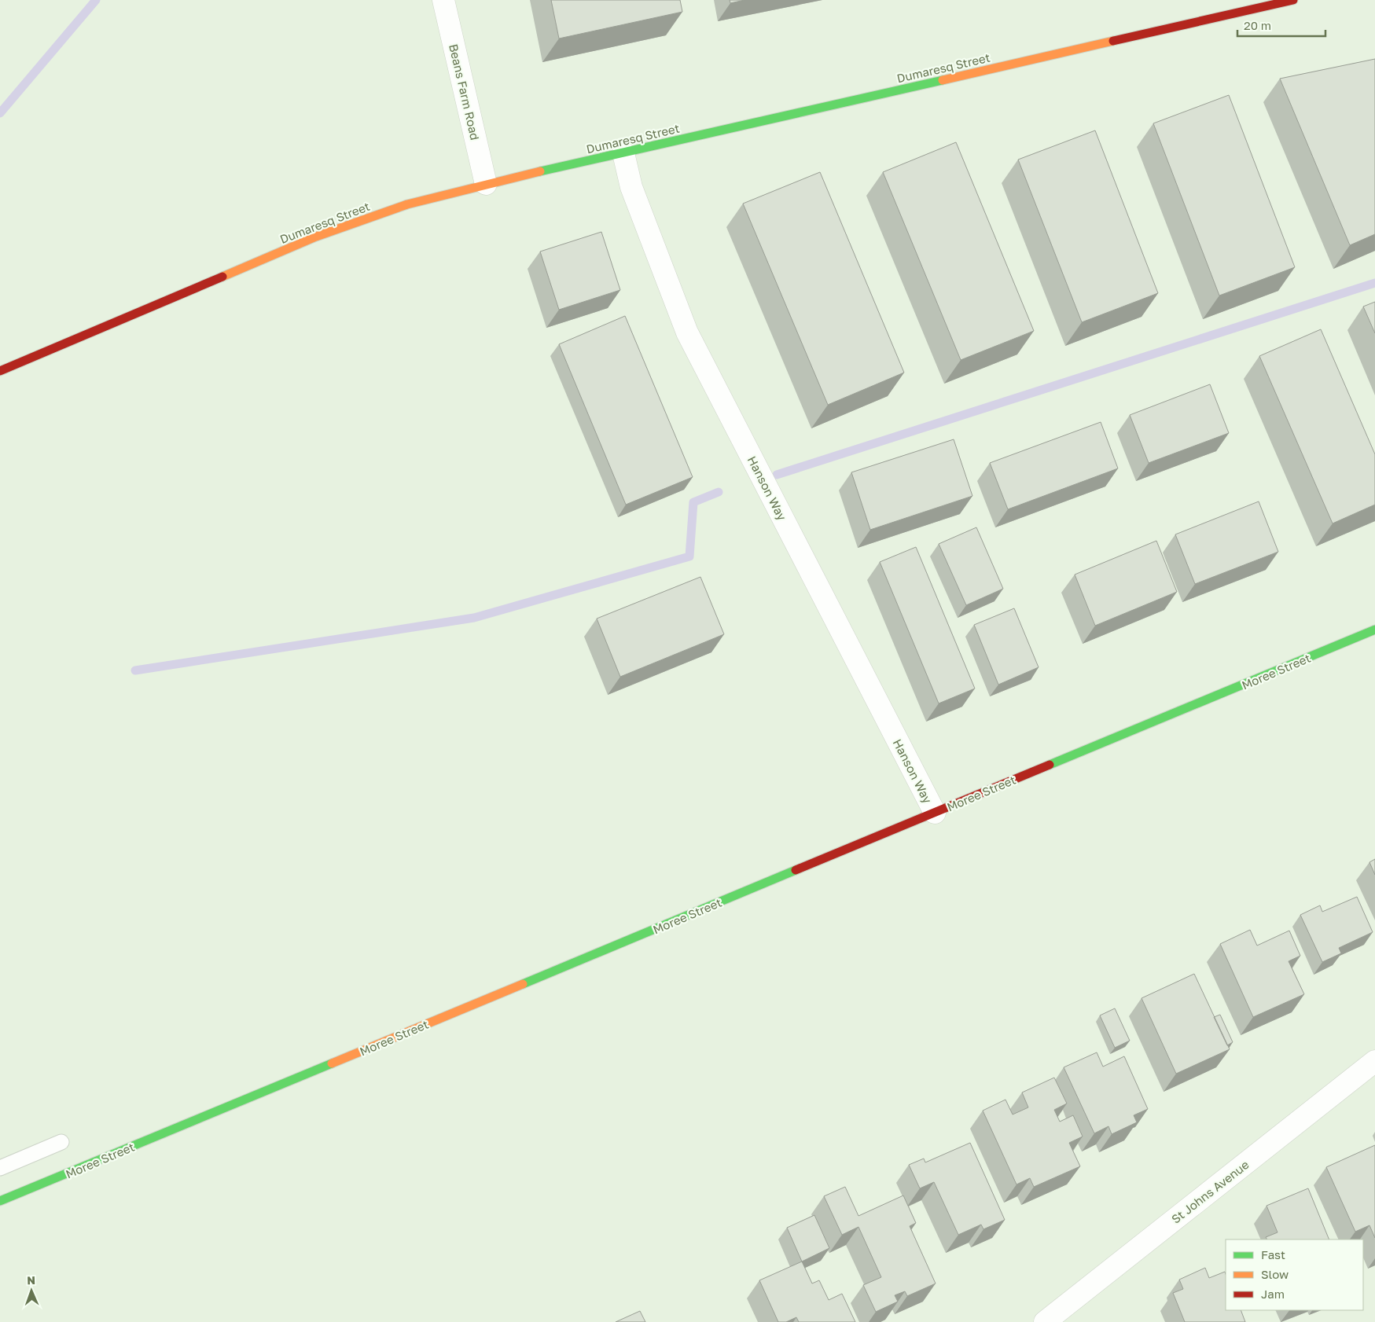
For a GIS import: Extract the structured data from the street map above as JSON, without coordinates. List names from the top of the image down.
{
  "streets": {
    "street": [
      "Dumaresq Street",
      "Beans Farm Road",
      "Hanson Way",
      "Moree Street",
      "St Johns Avenue"
    ]
  },
  "crossings": [
    ["Dumaresq Street", "Beans Farm Road"],
    ["Dumaresq Street", "Hanson Way"],
    ["Hanson Way", "Moree Street"]
  ],
  "legend": ["Fast", "Slow", "Jam"],
  "scale_bar": "20 m",
  "north": "top"
}
